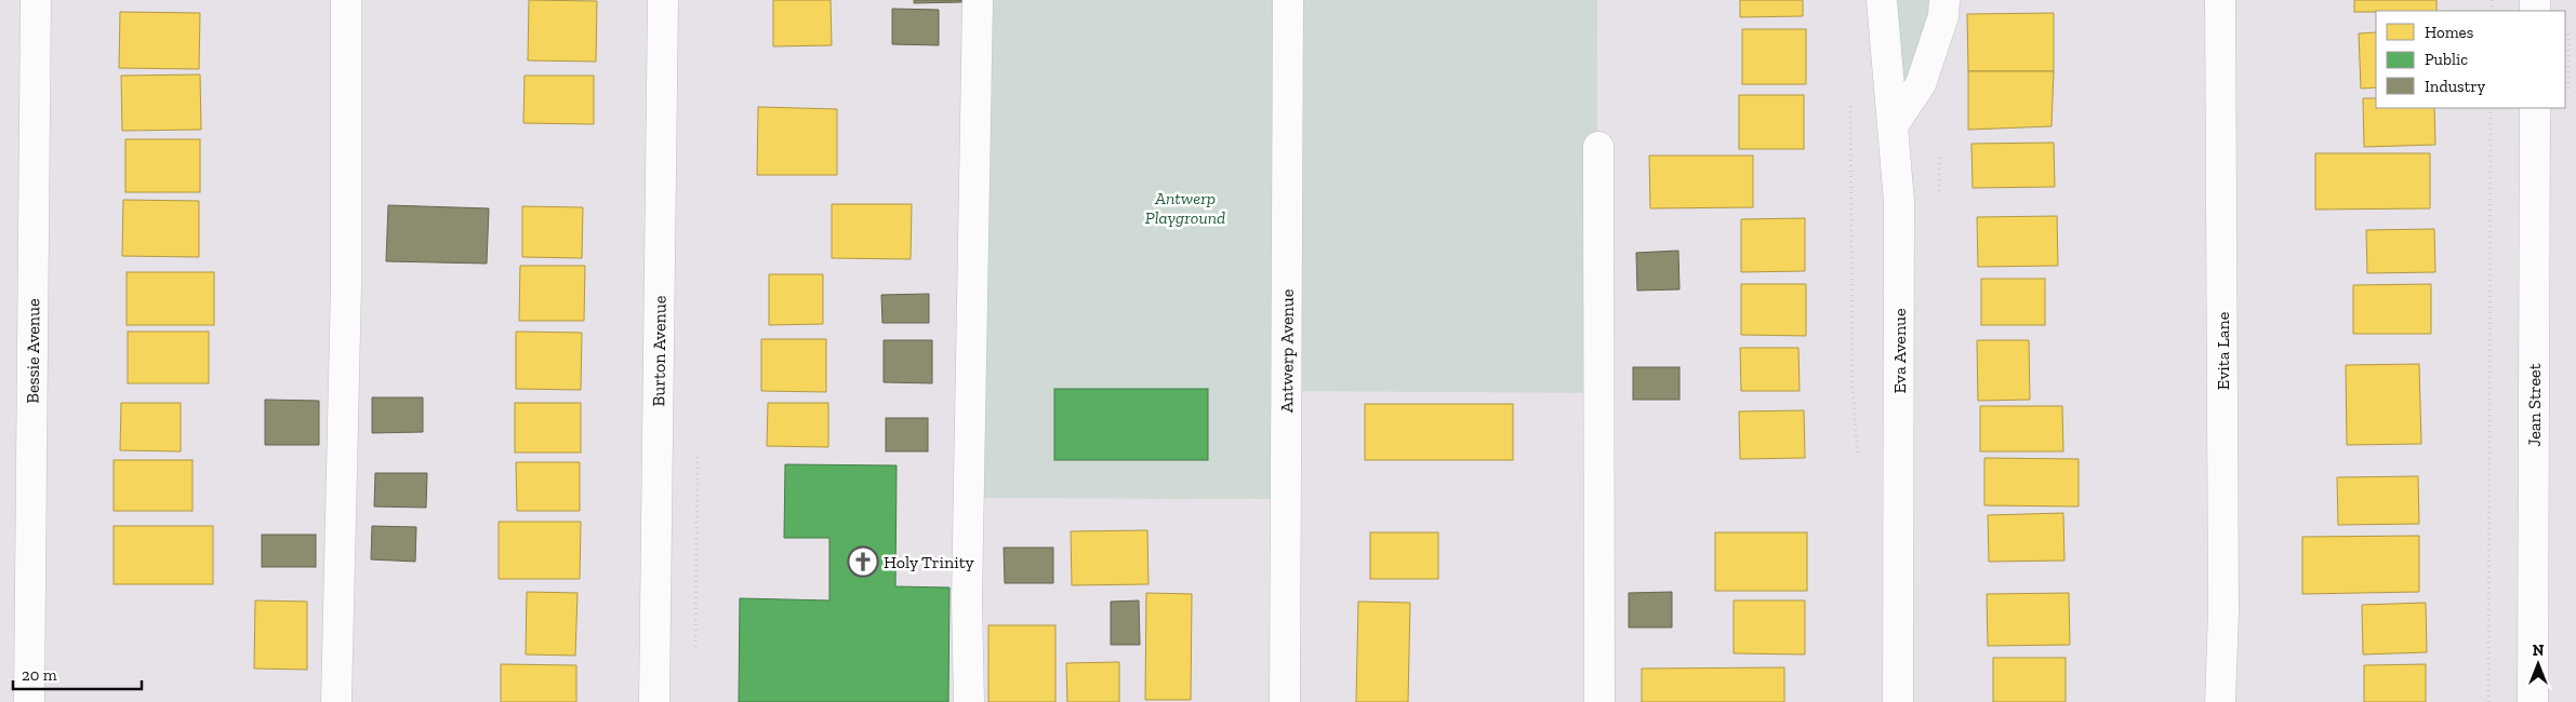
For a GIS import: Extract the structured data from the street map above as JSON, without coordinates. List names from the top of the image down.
{
  "streets": {
    "street": [
      "Bessie Avenue",
      "Burton Avenue",
      "Antwerp Avenue",
      "Eva Avenue",
      "Evita Lane",
      "Jean Street"
    ]
  },
  "parks": ["Antwerp Playground"],
  "places": {
    "church": ["Holy Trinity"]
  },
  "legend": ["Homes", "Public", "Industry"],
  "scale_bar": "20 m",
  "north": "top"
}
